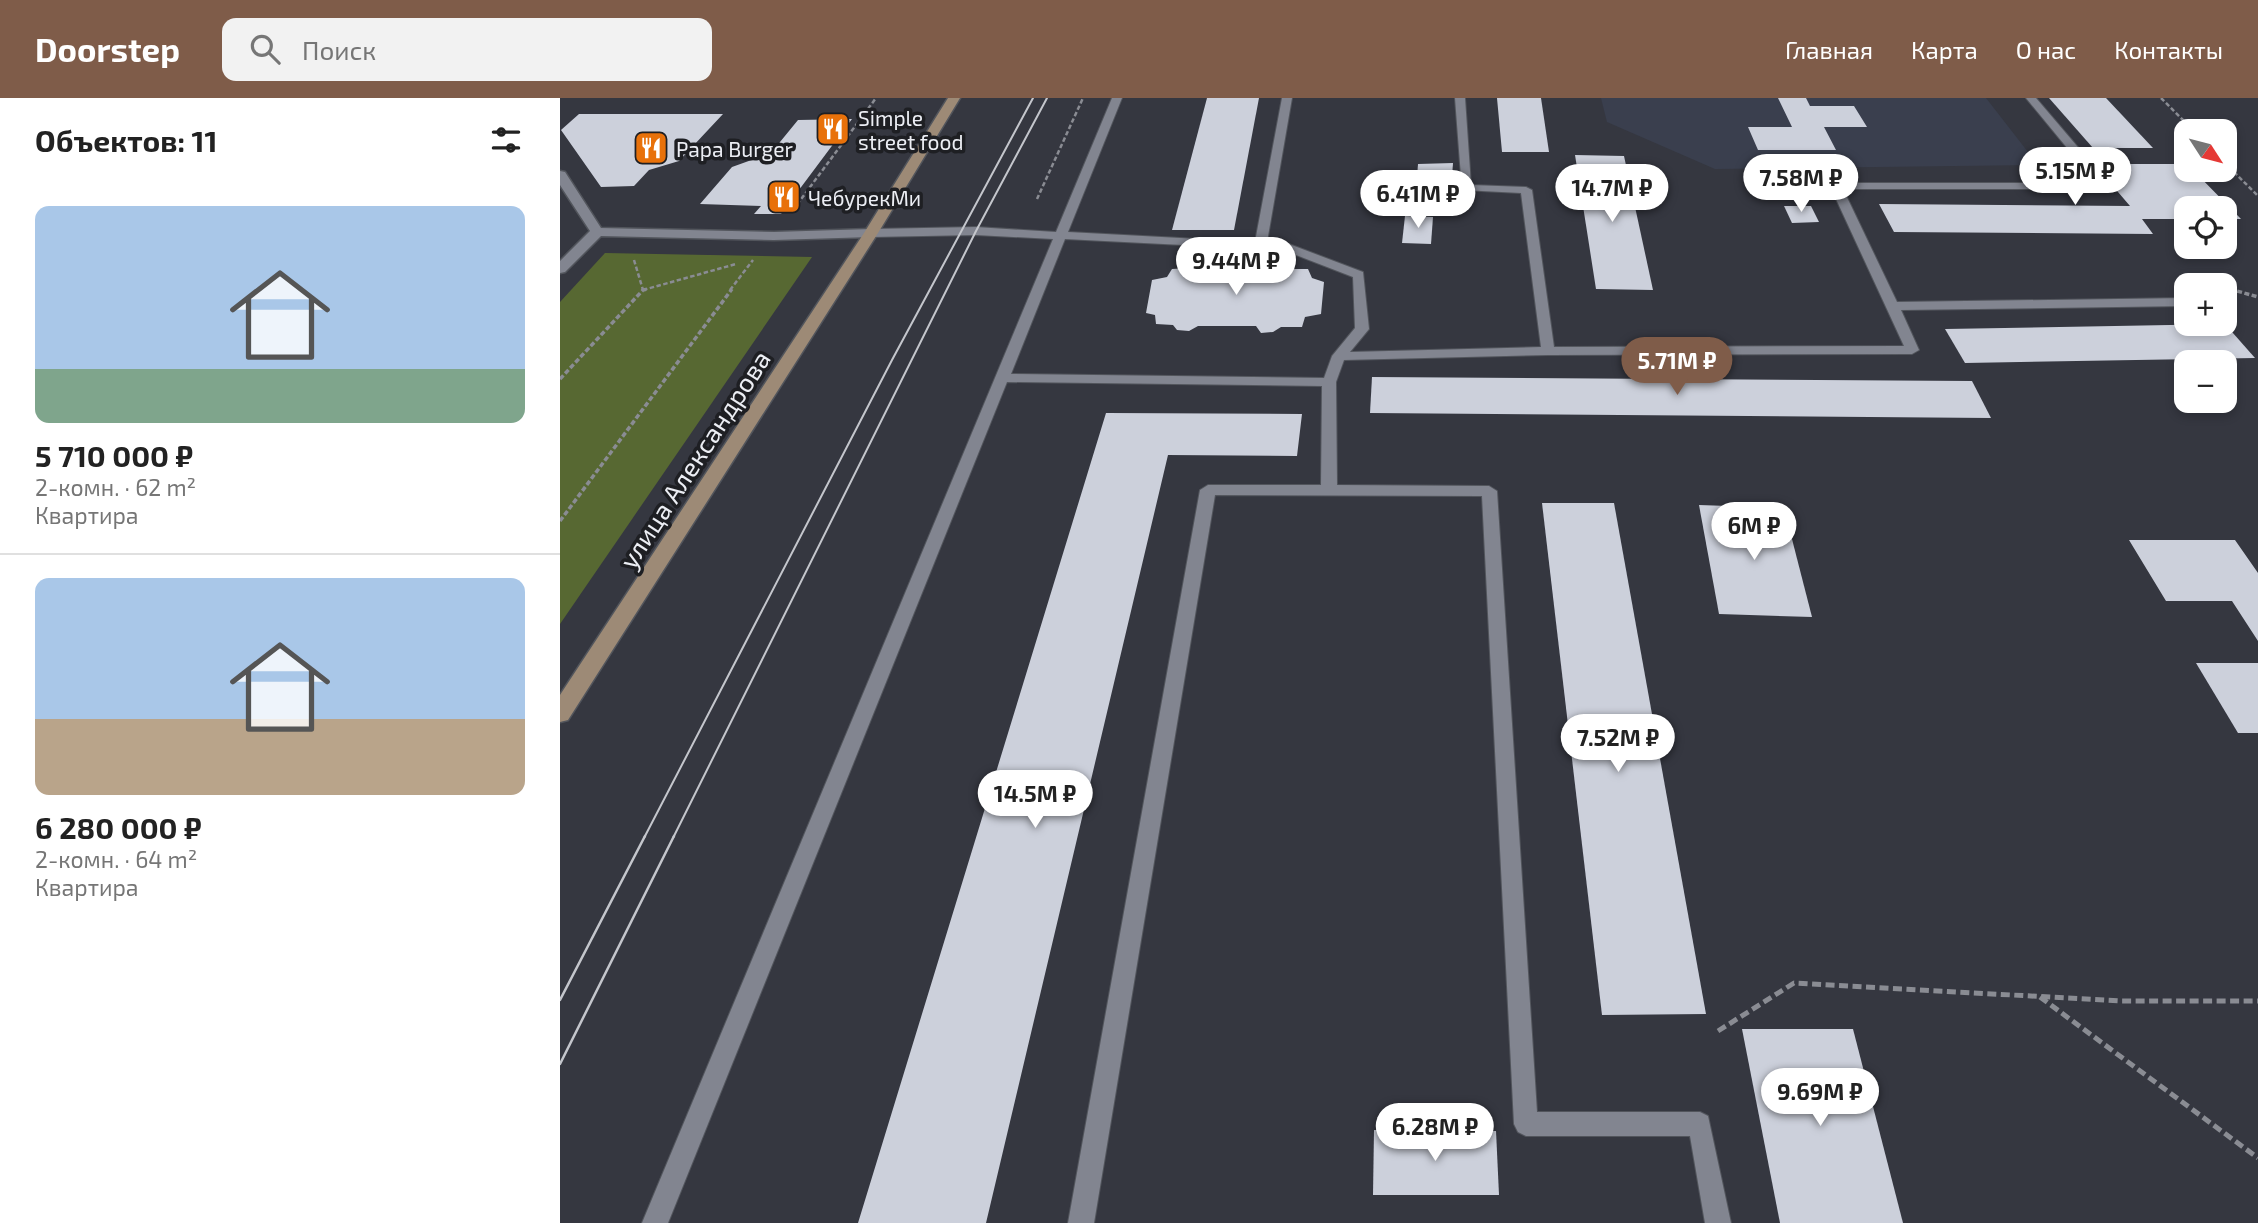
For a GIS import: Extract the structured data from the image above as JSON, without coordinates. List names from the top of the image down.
{
  "streets": {
    "main road": ["улица Александрова"]
  },
  "places": {
    "restaurant": ["Simple street food", "Papa Burger", "ЧебурекМи"]
  },
  "north": "bottom right",
  "page": {
    "header": "Doorstep",
    "search": "Поиск",
    "nav": [
      "Главная",
      "Карта",
      "О нас",
      "Контакты"
    ],
    "heading": "Объектов: 11",
    "map_buttons": ["+", "−"],
    "price": [
      "5.15M ₽",
      "7.58M ₽",
      "14.7M ₽",
      "6.41M ₽",
      "9.44M ₽",
      "5.71M ₽",
      "6M ₽",
      "7.52M ₽",
      "14.5M ₽",
      "9.69M ₽",
      "6.28M ₽"
    ],
    "list": [
      {
        "name": "5 710 000 ₽",
        "note": "2-комн. · 62 m² · Квартира"
      },
      {
        "name": "6 280 000 ₽",
        "note": "2-комн. · 64 m² · Квартира"
      }
    ]
  }
}
